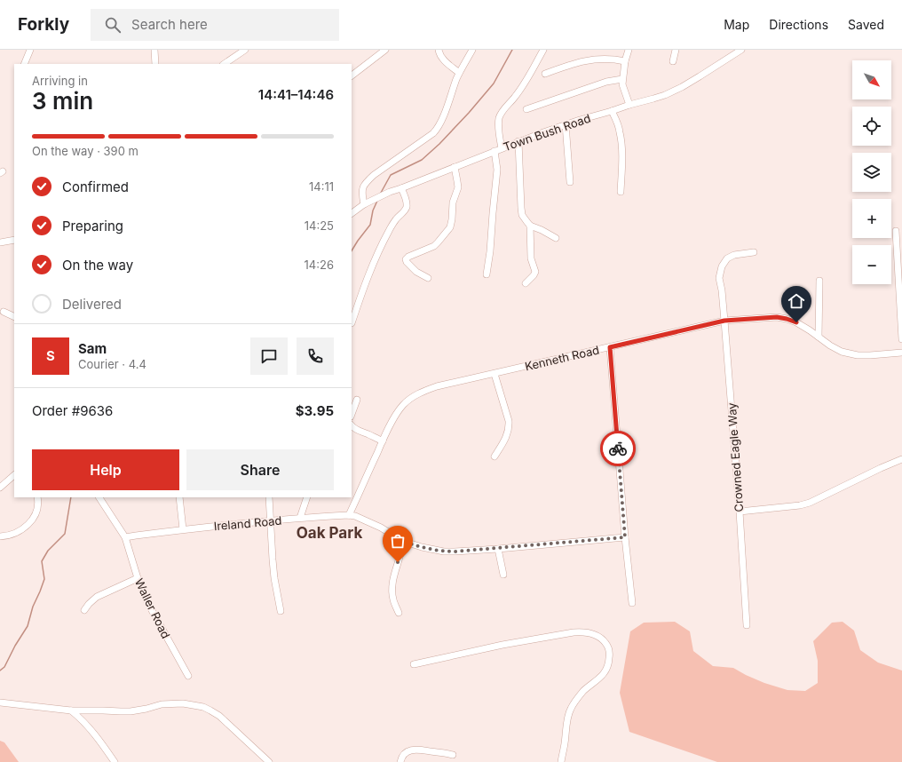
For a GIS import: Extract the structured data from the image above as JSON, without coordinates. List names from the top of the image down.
{
  "streets": {
    "street": [
      "Town Bush Road",
      "Kenneth Road",
      "Crowned Eagle Way",
      "Ireland Road",
      "Waller Road"
    ]
  },
  "crossings": [
    ["Kenneth Road", "Crowned Eagle Way"],
    ["Kenneth Road", "Ireland Road"],
    ["Ireland Road", "Waller Road"]
  ],
  "districts": ["Oak Park"],
  "north": "bottom right",
  "page": {
    "header": "Forkly",
    "search": "Search here",
    "nav": ["Map", "Directions", "Saved"],
    "map_buttons": ["+", "−"],
    "heading": ["3 min", "Arriving in", "14:41–14:46"],
    "panel": [
      "Sam",
      "Courier · 4.4",
      "Order #9636",
      "$3.95"
    ],
    "bar": "On the way · 390 m",
    "list": [
      ["Confirmed", "14:11"],
      ["Preparing", "14:25"],
      ["On the way", "14:26"],
      "Delivered"
    ],
    "round": "S",
    "buttons": ["Help", "Share"]
  }
}
